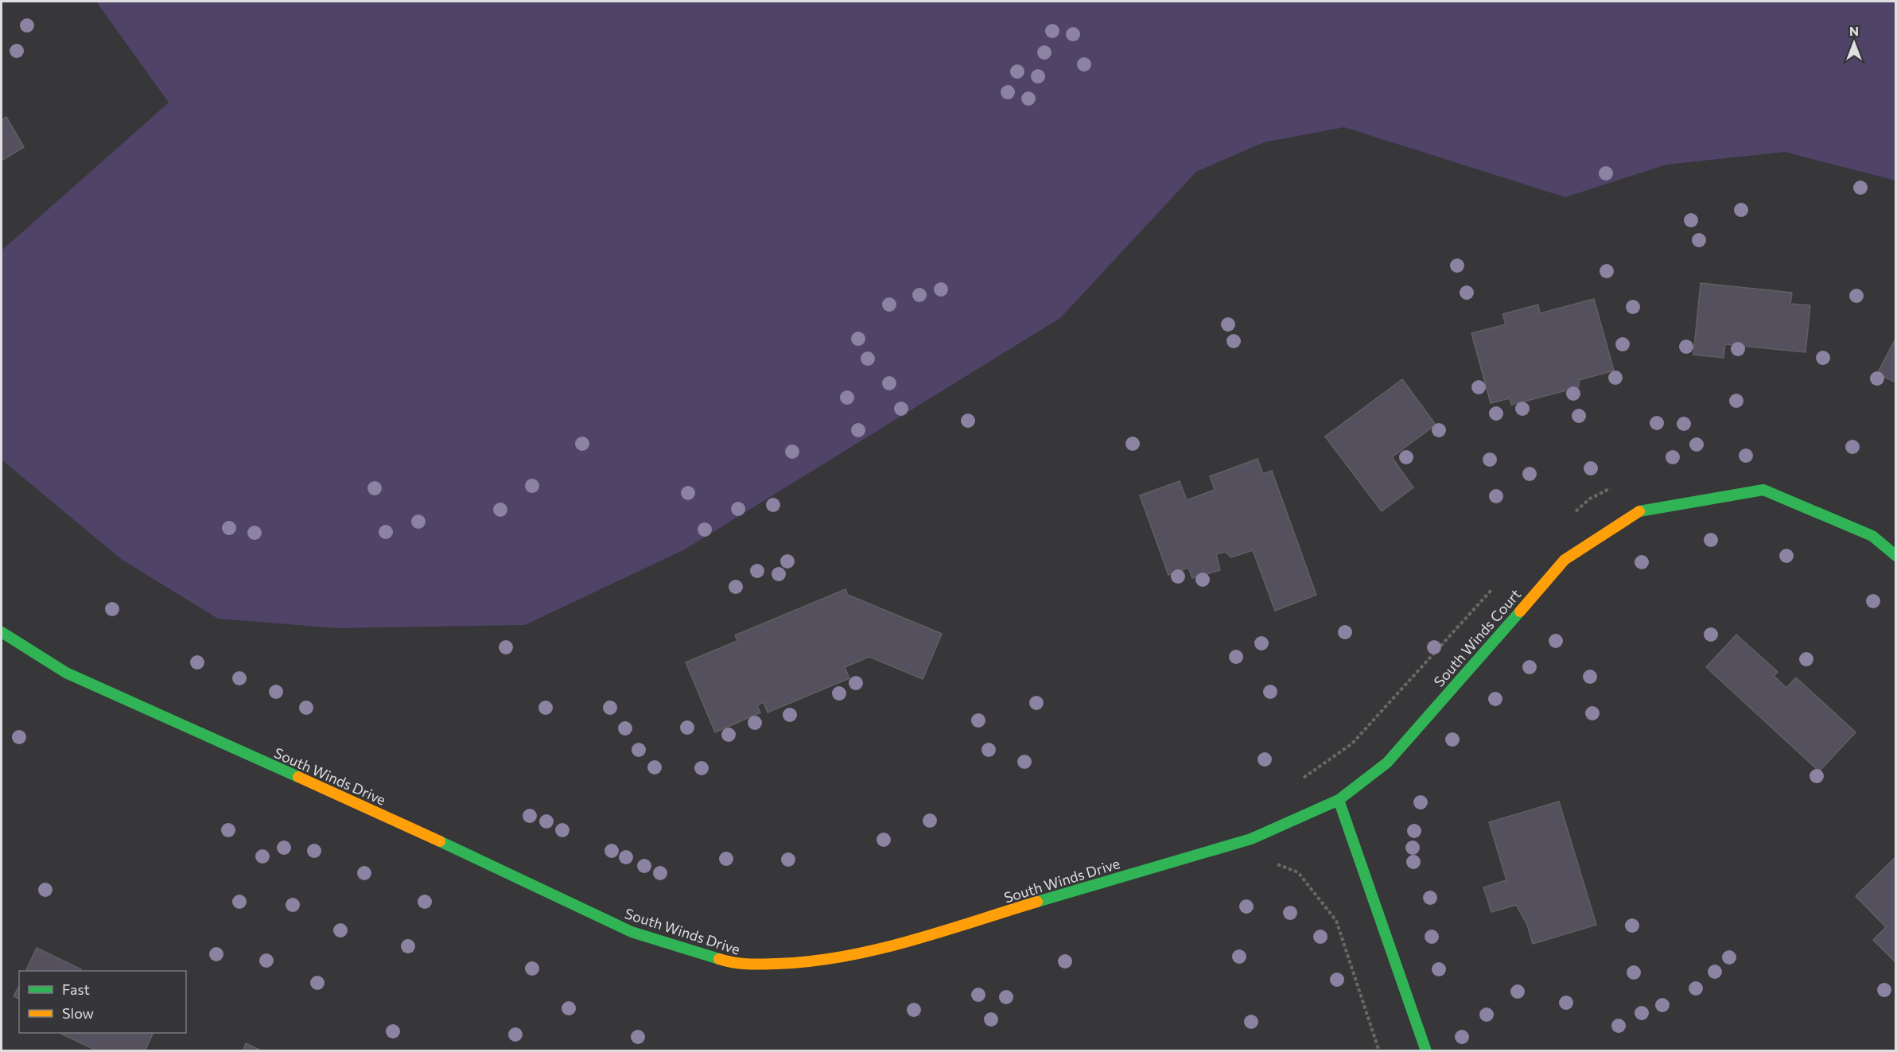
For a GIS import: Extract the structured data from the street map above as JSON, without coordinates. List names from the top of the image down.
{
  "streets": {
    "street": ["South Winds Court", "South Winds Drive"]
  },
  "crossings": [
    ["South Winds Court", "South Winds Drive"]
  ],
  "legend": ["Fast", "Slow"],
  "north": "top"
}
